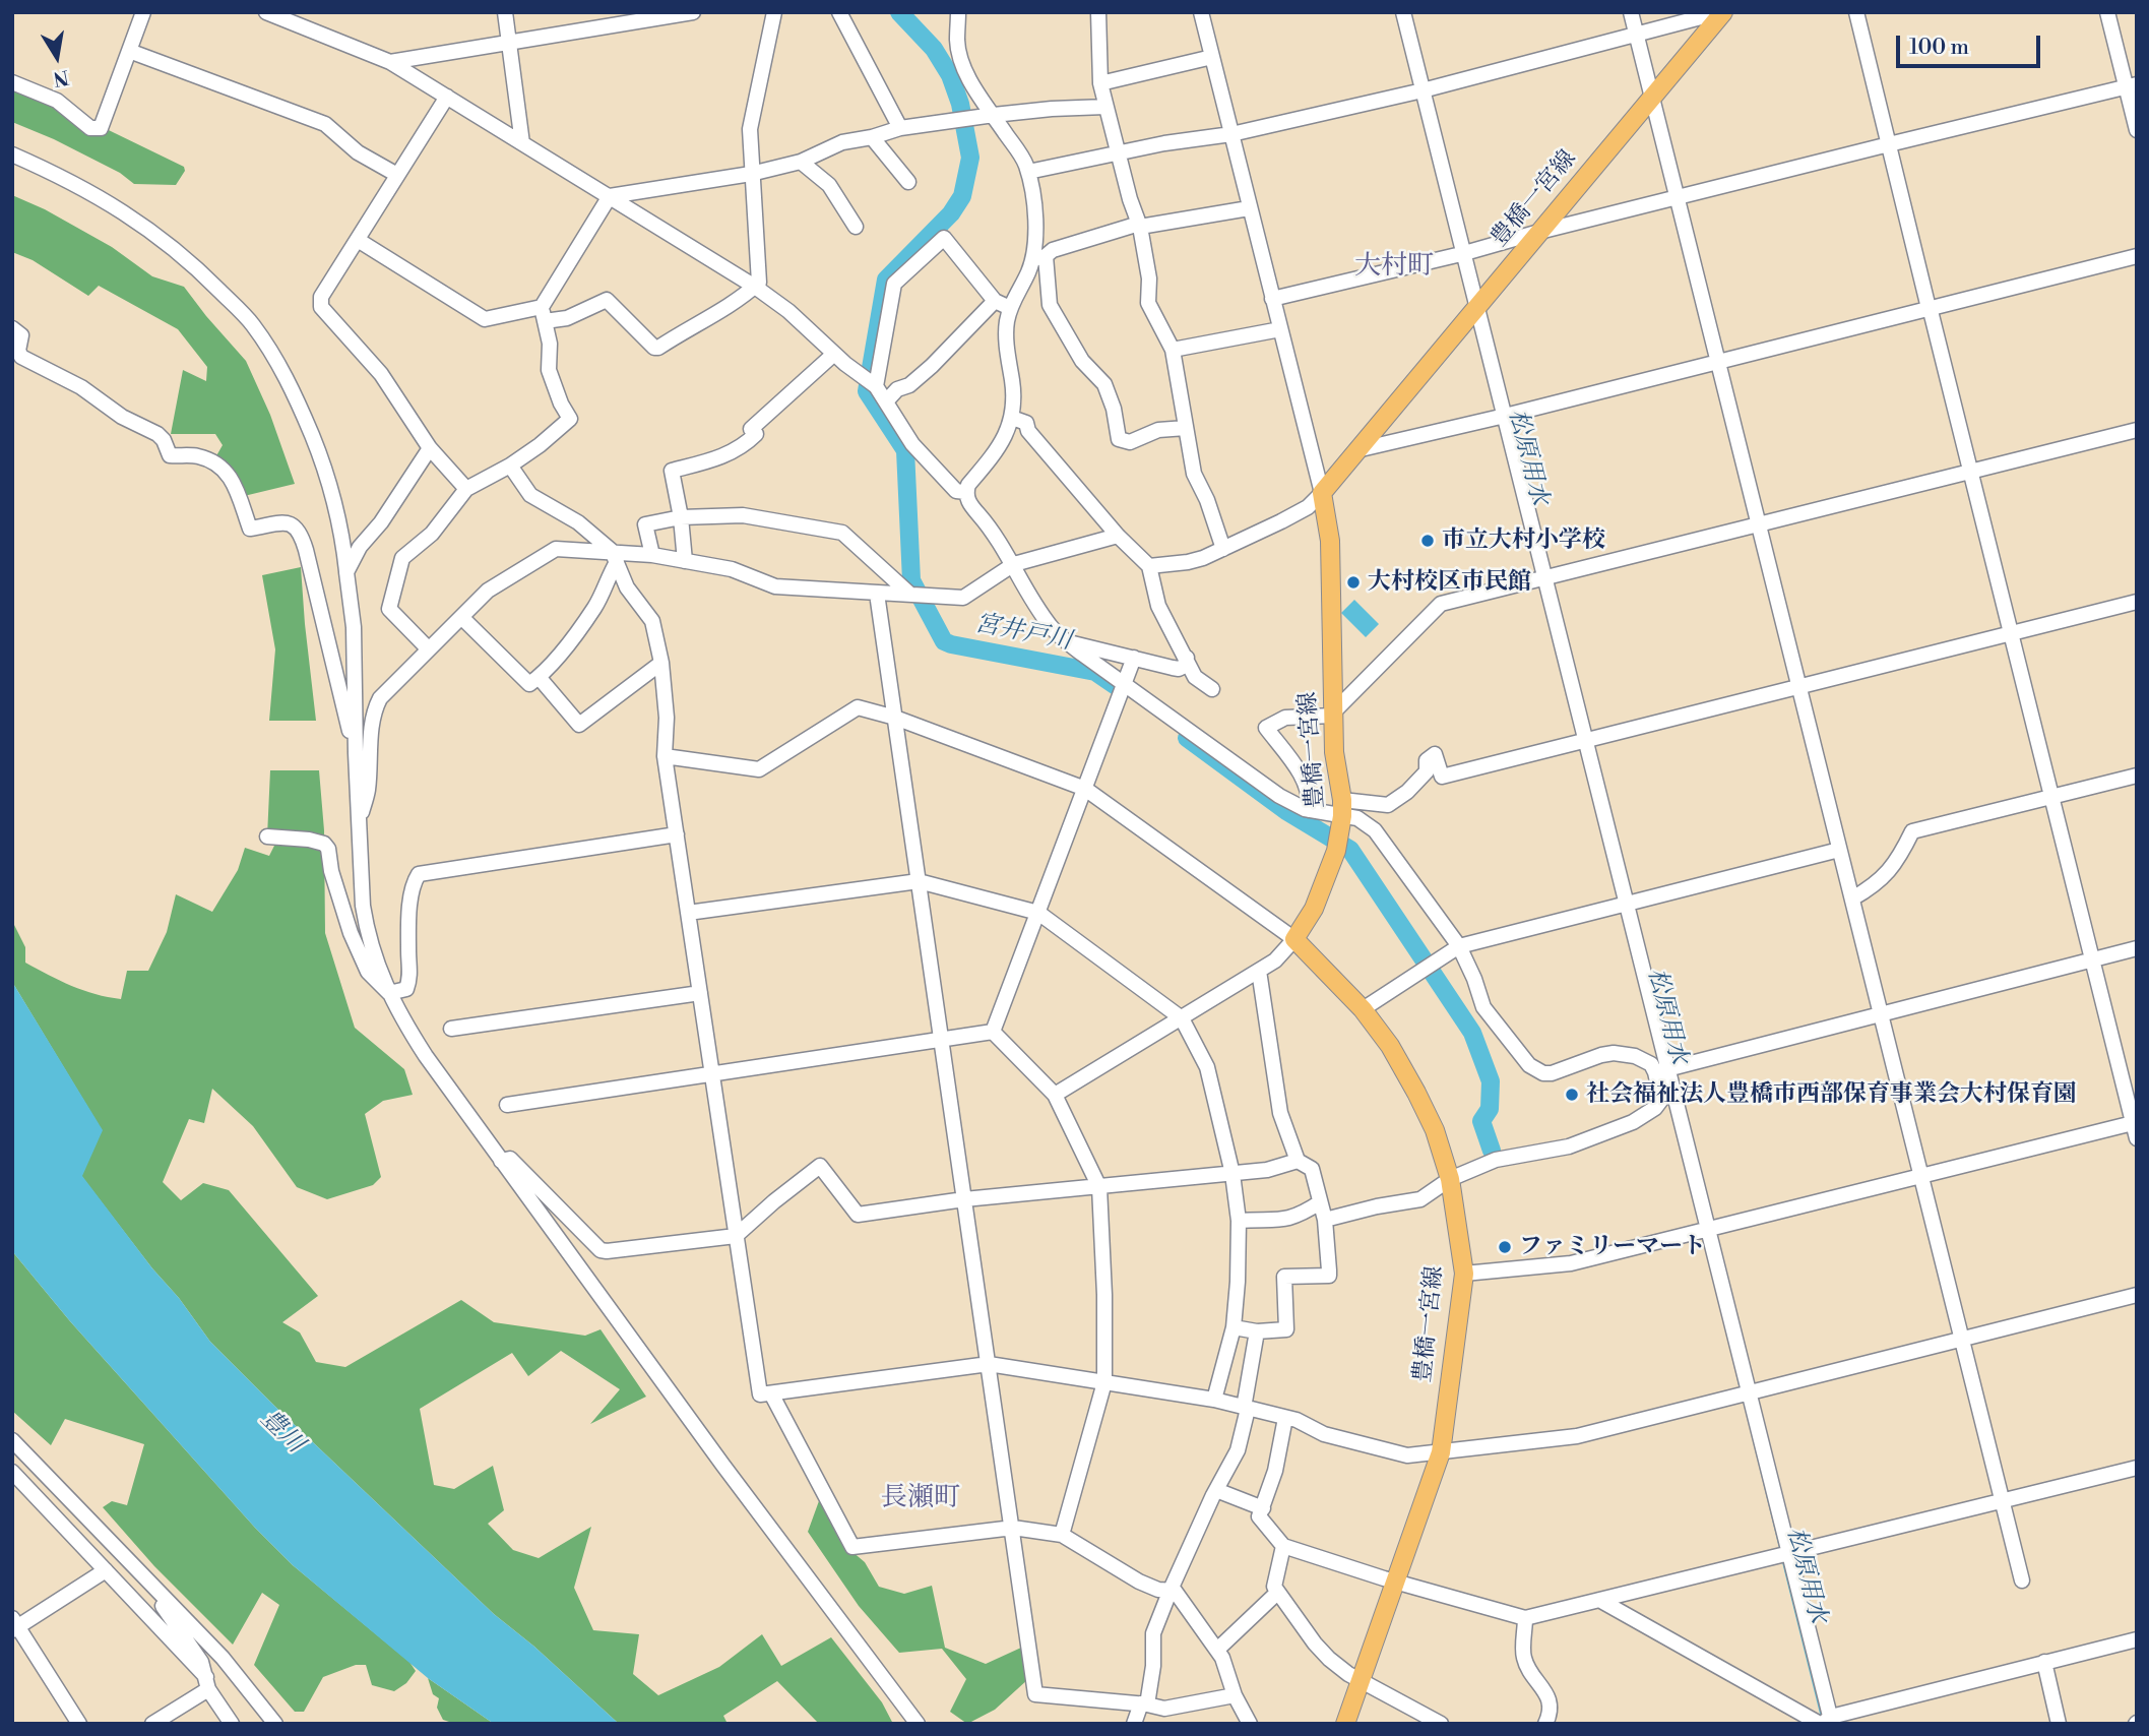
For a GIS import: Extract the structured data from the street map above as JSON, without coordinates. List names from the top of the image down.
{
  "streets": {
    "main road": ["豊橋一宮線"]
  },
  "districts": ["大村町", "長瀬町"],
  "water": ["松原用水", "宮井戸川", "豊川"],
  "places": [
    "市立大村小学校",
    "大村校区市民館",
    "社会福祉法人豊橋市西部保育事業会大村保育園",
    "ファミリーマート"
  ],
  "scale_bar": "100 m",
  "north": "bottom"
}
